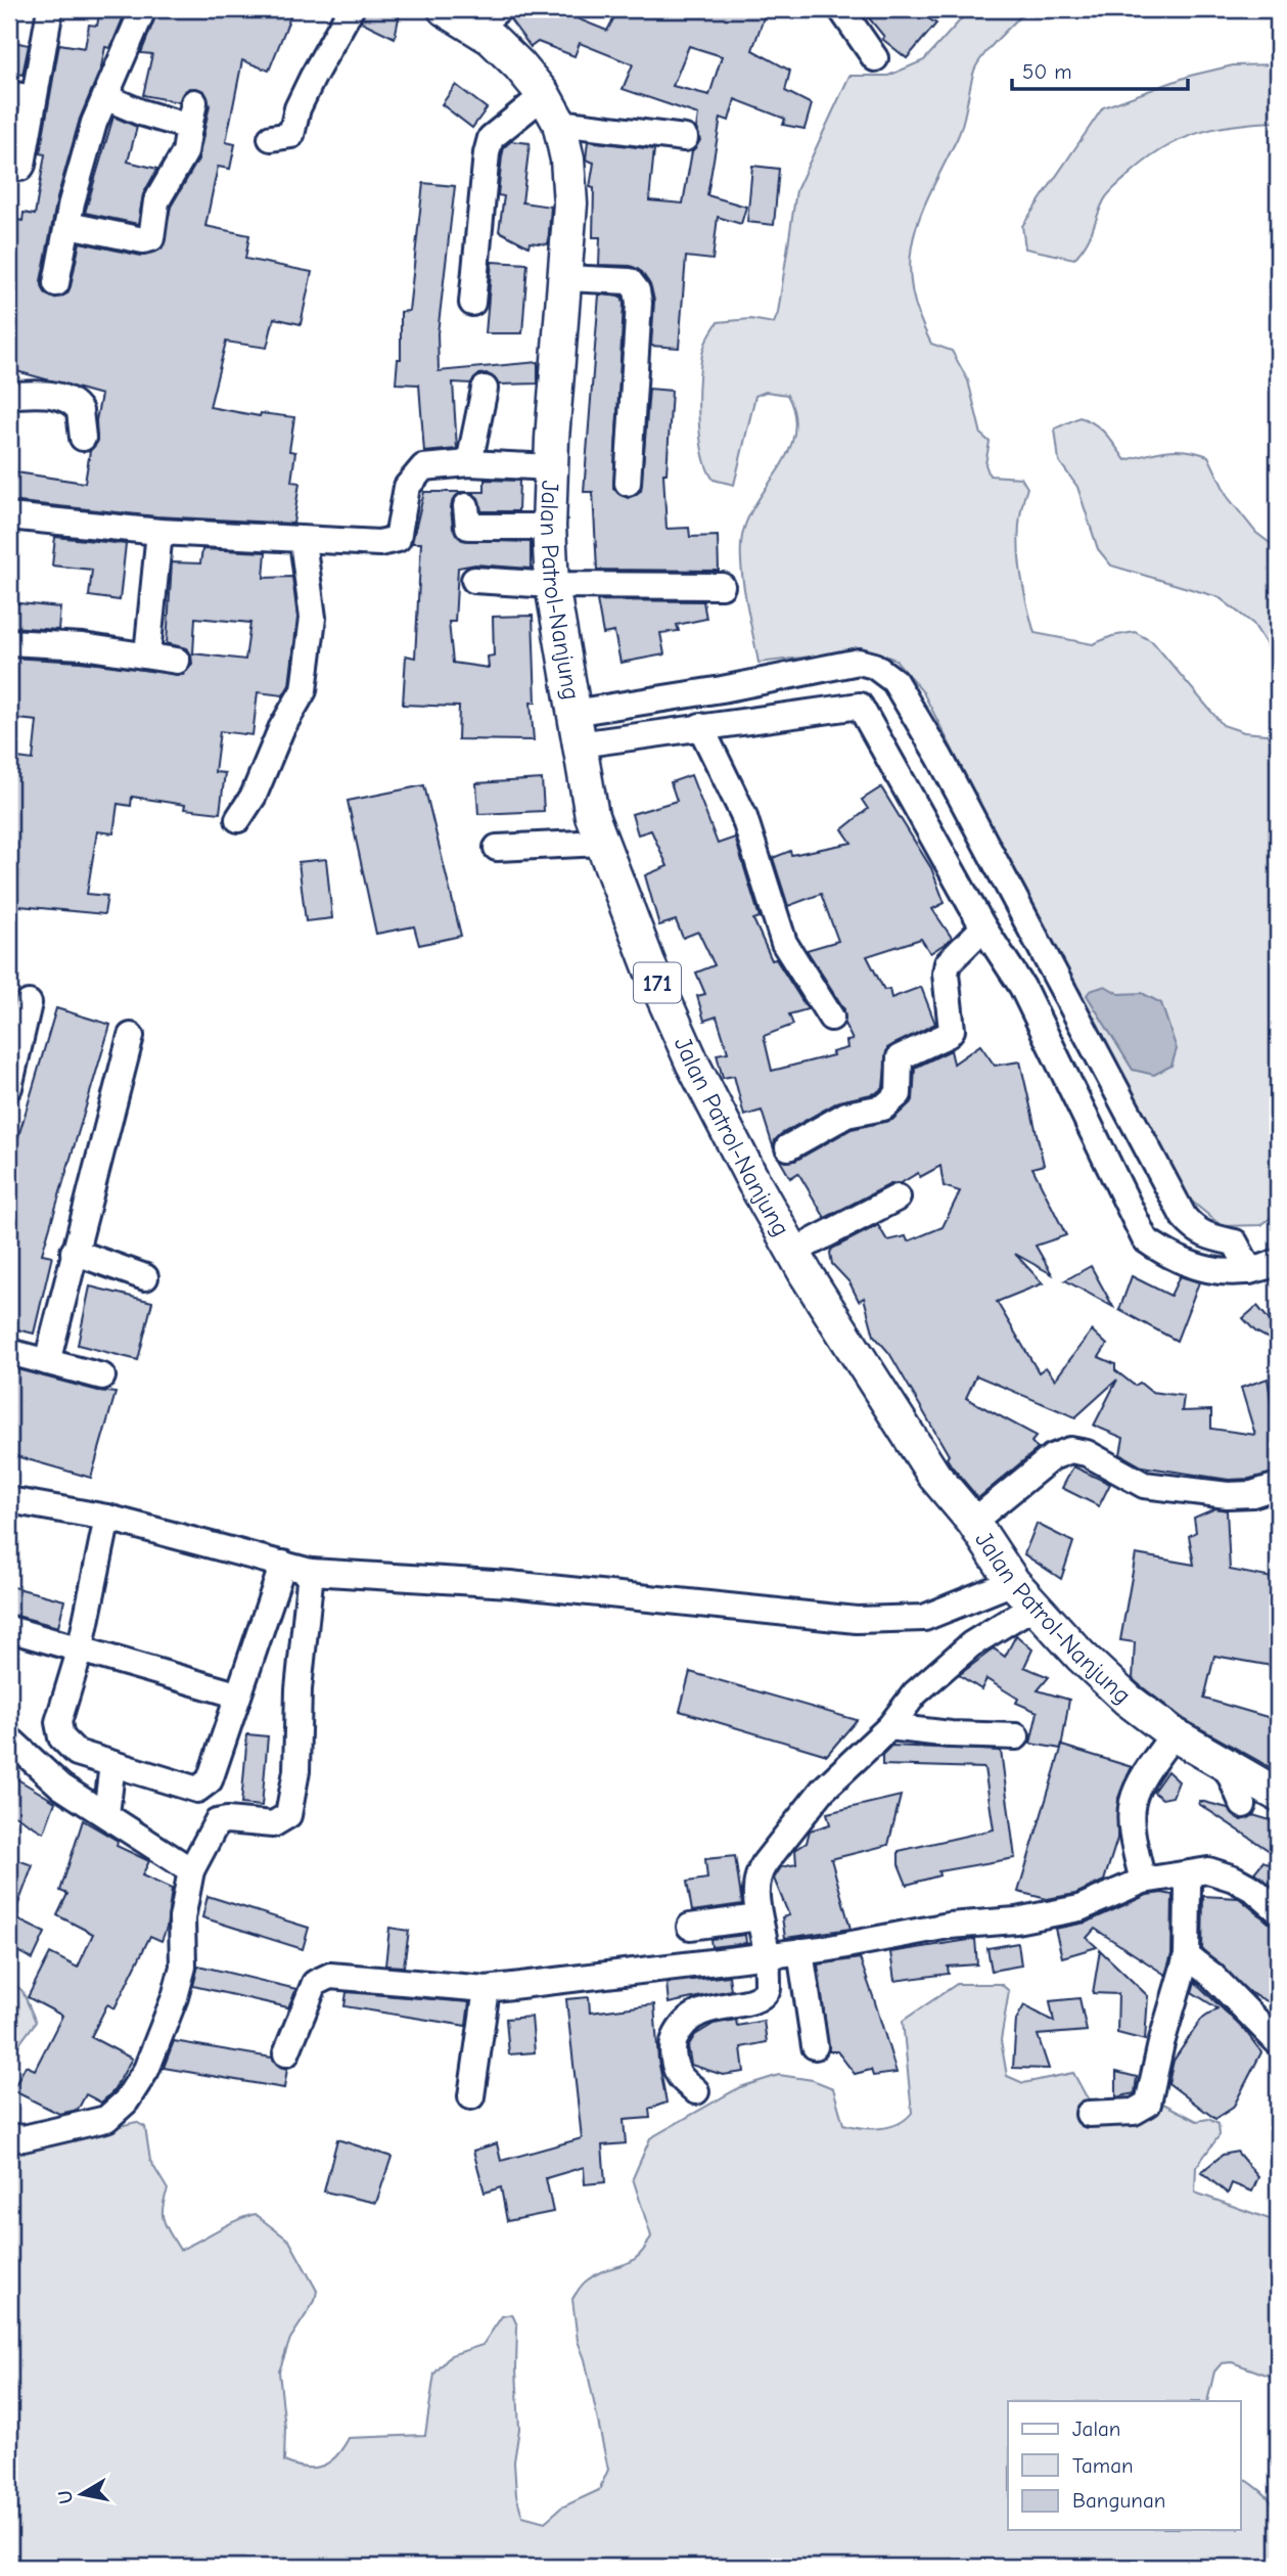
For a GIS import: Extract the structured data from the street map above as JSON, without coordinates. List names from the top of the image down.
{
  "streets": {
    "main road": ["Jalan Patrol-Nanjung", "171"]
  },
  "legend": ["Jalan", "Taman", "Bangunan"],
  "scale_bar": "50 m",
  "north": "left"
}
